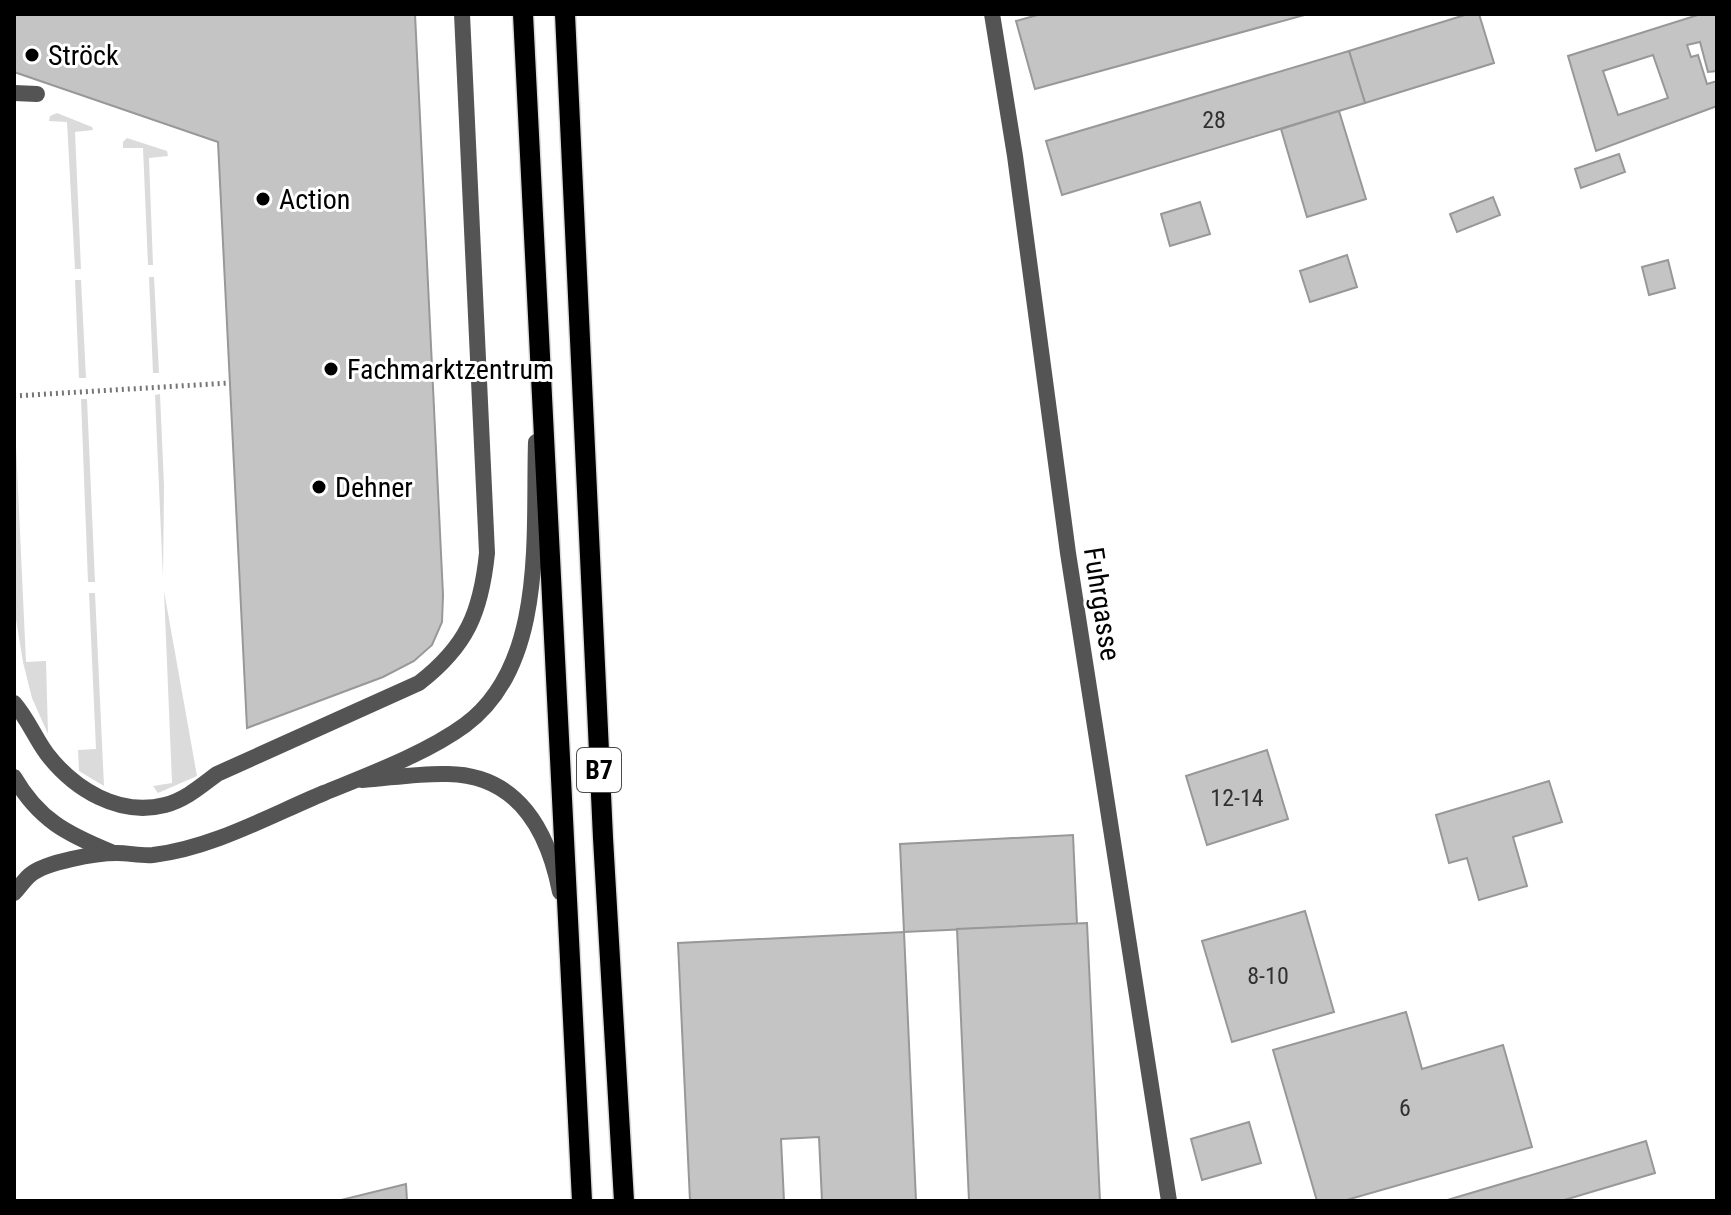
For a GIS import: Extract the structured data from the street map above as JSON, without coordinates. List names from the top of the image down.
{
  "streets": {
    "main road": ["B7"],
    "street": ["Fuhrgasse"]
  },
  "places": [
    "Ströck",
    "Action",
    "Fachmarktzentrum",
    "Dehner"
  ],
  "house_numbers": [
    "28",
    "12-14",
    "8-10",
    "6"
  ]
}
